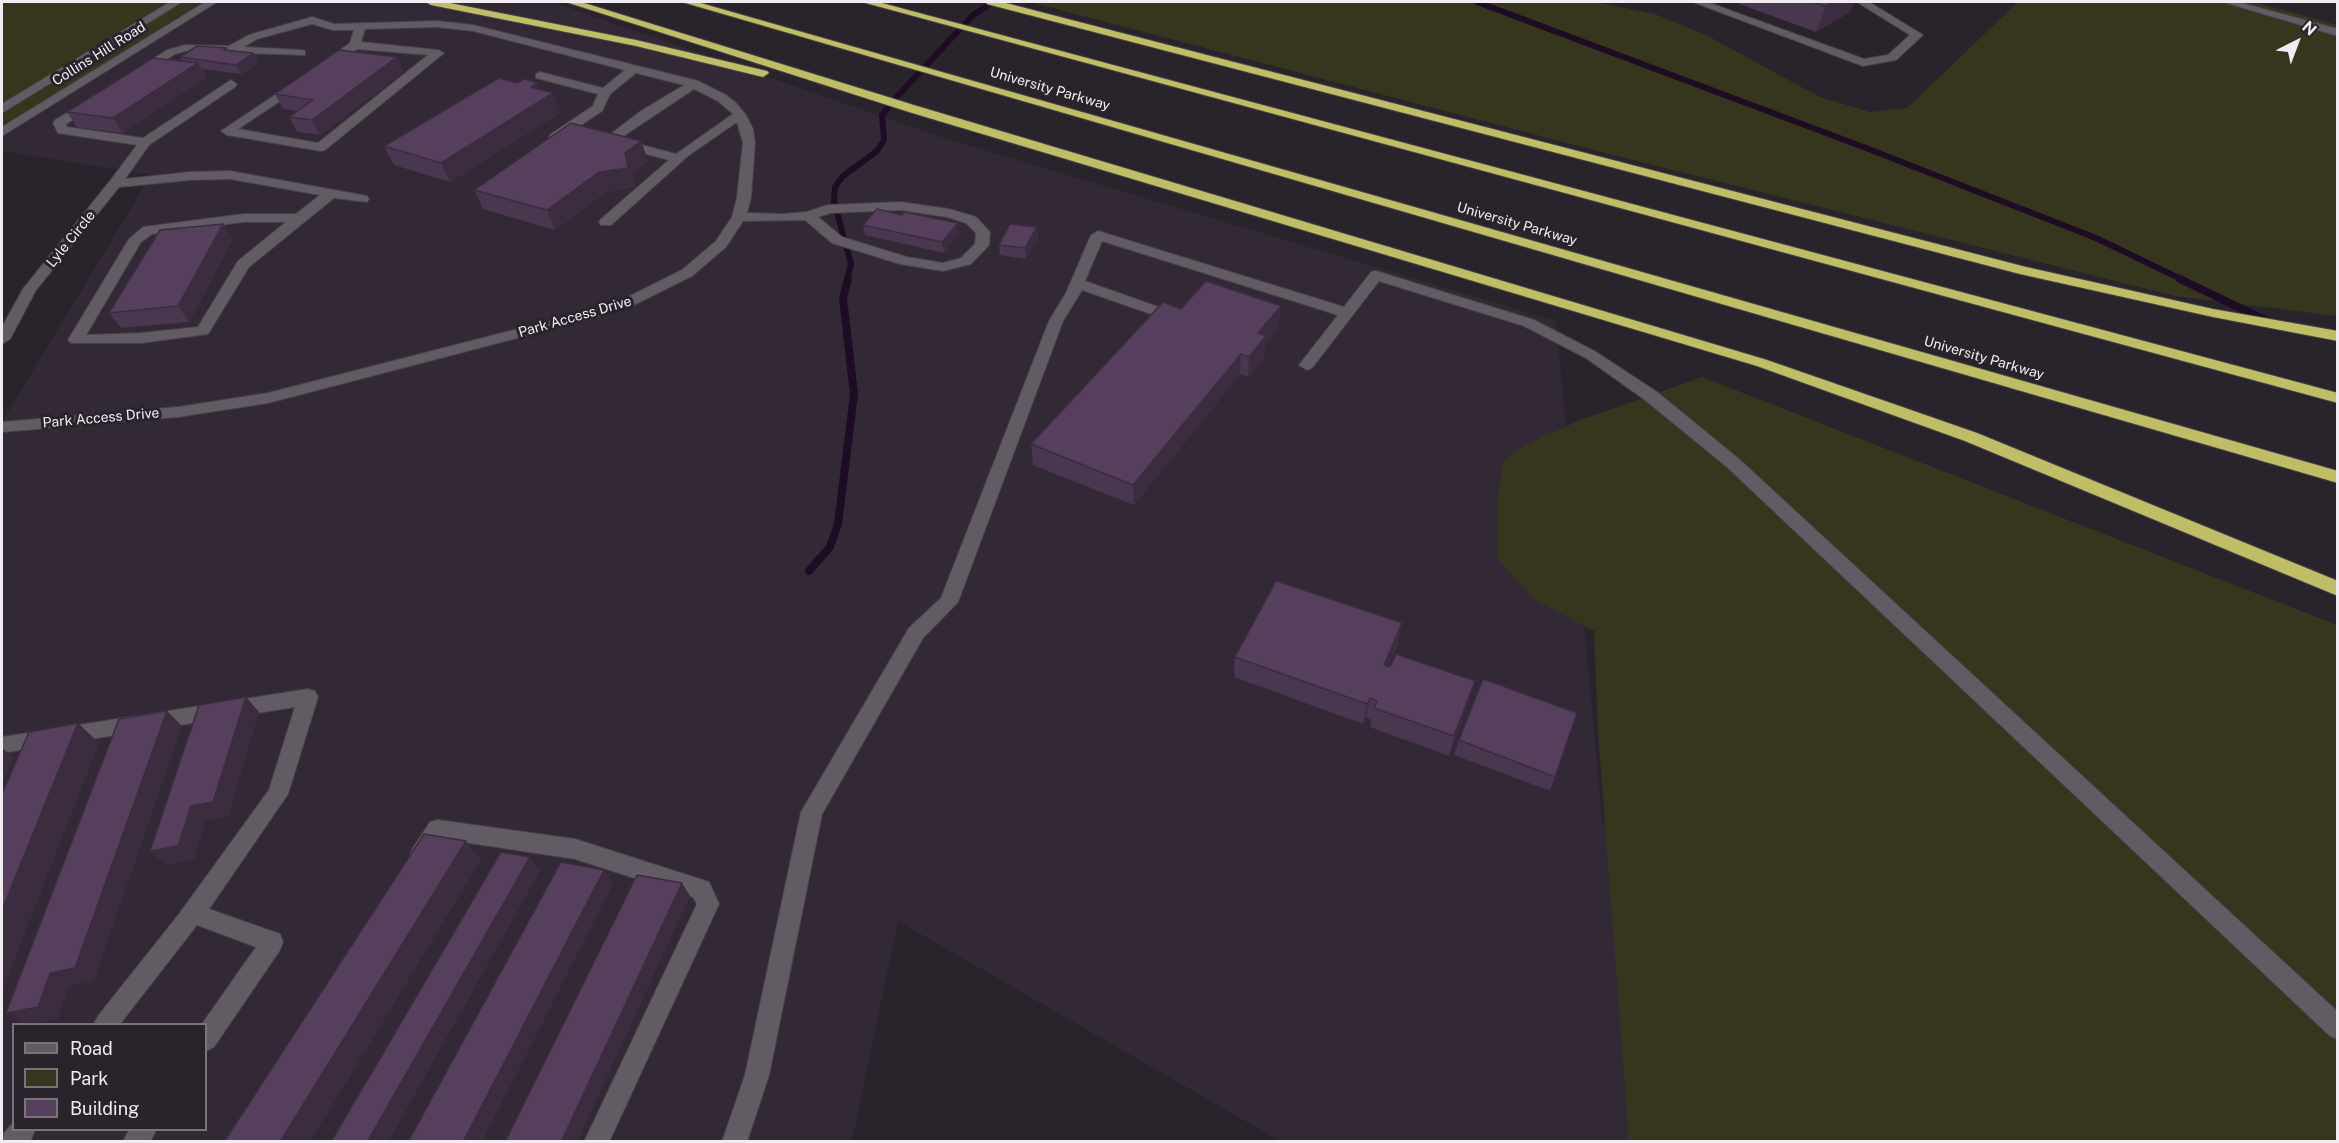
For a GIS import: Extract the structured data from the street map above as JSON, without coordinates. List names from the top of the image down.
{
  "streets": {
    "highway": ["University Parkway"],
    "street": ["Collins Hill Road", "Lyle Circle", "Park Access Drive"]
  },
  "legend": ["Road", "Park", "Building"],
  "north": "top right"
}
